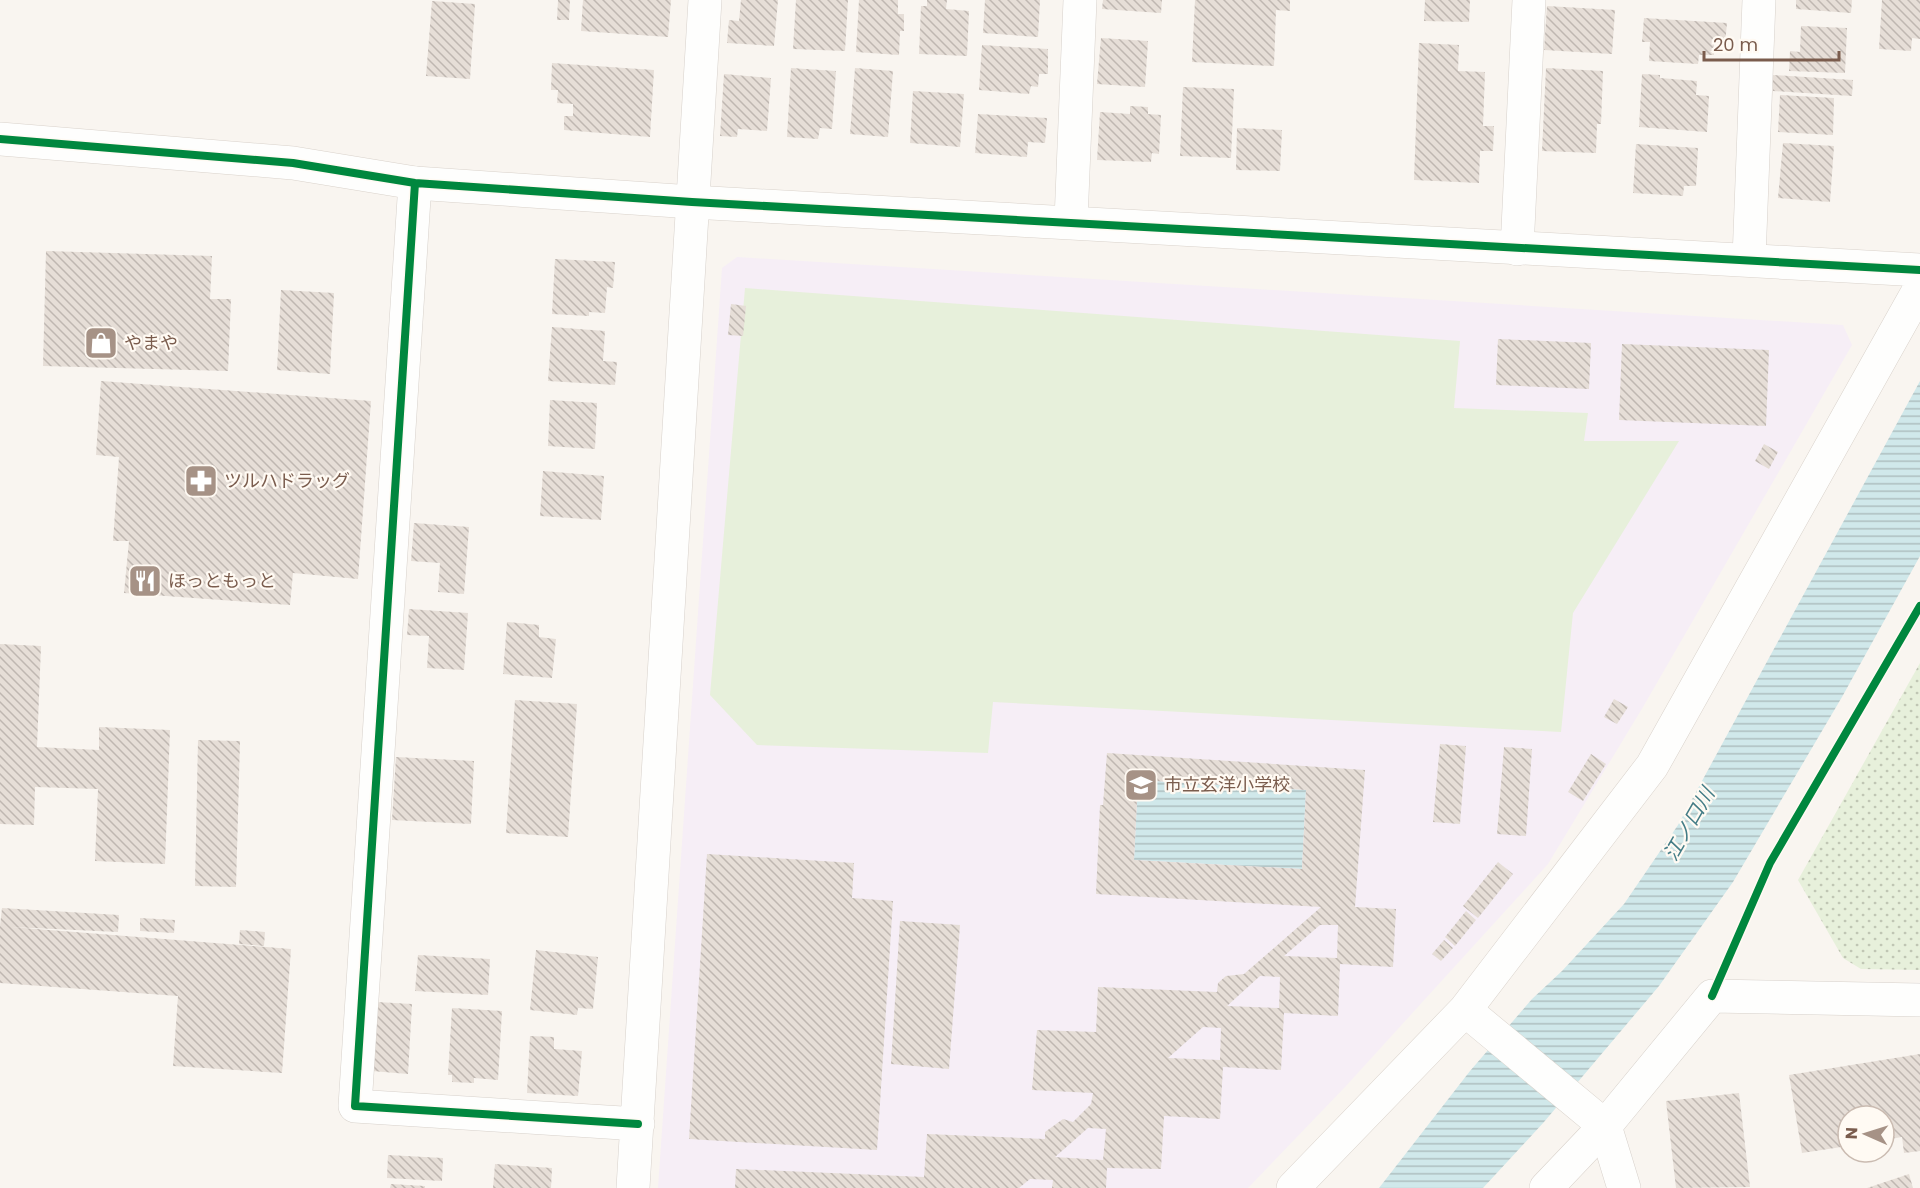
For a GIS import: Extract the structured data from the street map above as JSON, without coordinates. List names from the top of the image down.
{
  "water": ["江ノ口川"],
  "places": {
    "shop": ["やまや"],
    "pharmacy": ["ツルハドラッグ"],
    "restaurant": ["ほっともっと"],
    "school or university": ["市立玄洋小学校"]
  },
  "scale_bar": "20 m",
  "north": "left"
}
